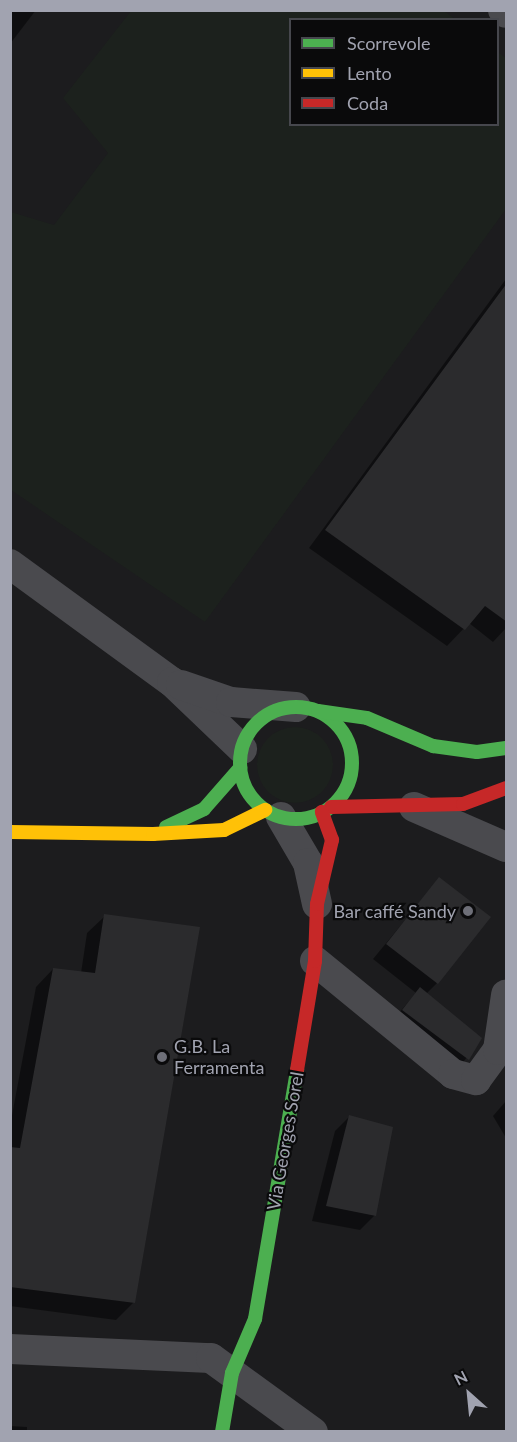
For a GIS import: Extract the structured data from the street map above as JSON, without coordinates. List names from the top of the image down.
{
  "streets": {
    "street": ["Via Georges Sorel"]
  },
  "places": ["Bar caffé Sandy", "G.B. La Ferramenta"],
  "legend": ["Scorrevole", "Lento", "Coda"],
  "north": "top left"
}
